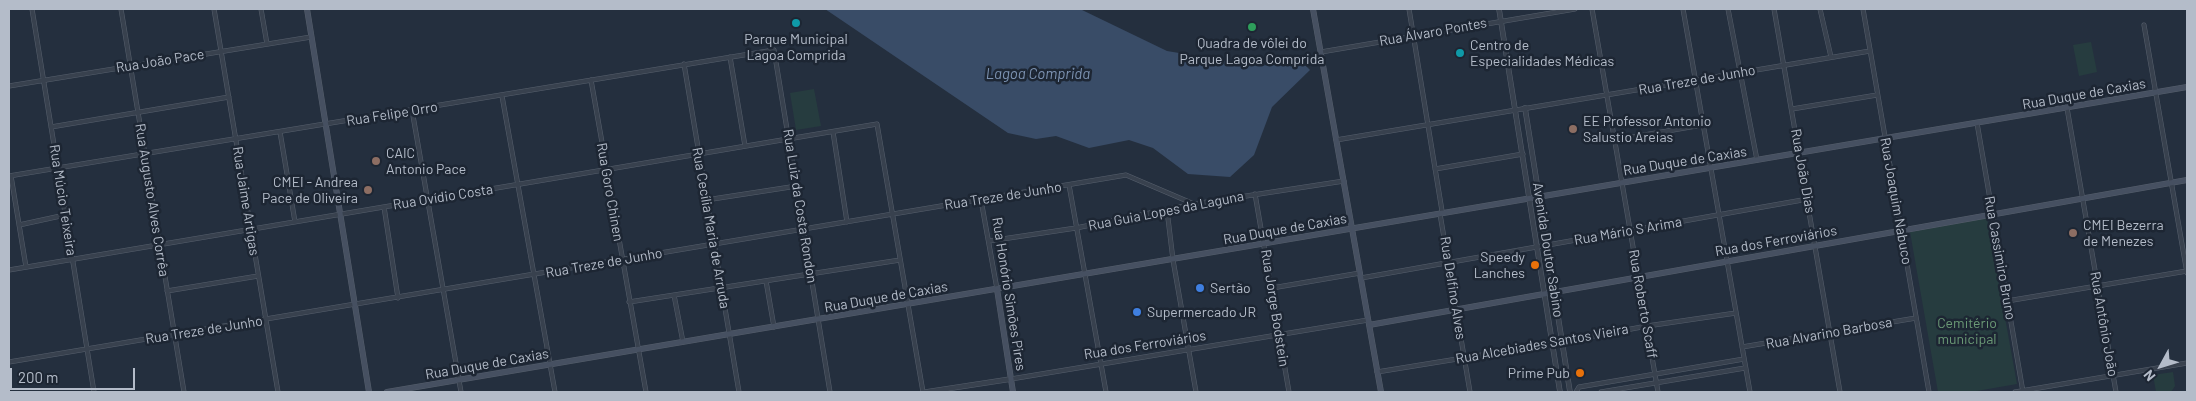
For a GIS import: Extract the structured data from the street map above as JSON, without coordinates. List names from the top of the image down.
{
  "streets": {
    "main road": ["Rua Duque de Caxias", "Rua dos Ferroviários", "Rua Honório Simões Pires"],
    "street": [
      "Rua Álvaro Pontes",
      "Rua João Pace",
      "Rua Treze de Junho",
      "Rua Felipe Orro",
      "Rua João Dias",
      "Rua Goro Chinen",
      "Rua Ovídio Costa",
      "Rua Múcio Teixeira",
      "Rua Augusto Alves Corrêa",
      "Rua Jaime Artigas",
      "Rua Joaquim Nabuco",
      "Rua Luiz da Costa Rondon",
      "Rua Guia Lopes da Laguna",
      "Rua Cecília Maria de Arruda",
      "Rua Mário S Arima",
      "Avenida Doutor Sabino",
      "Rua Cassimiro Bruno",
      "Rua Delfino Alves",
      "Rua Roberto Scaff",
      "Rua Jorge Bodstein",
      "Rua Antônio João",
      "Rua Alvarino Barbosa",
      "Rua Alcebiades Santos Vieira"
    ]
  },
  "crossings": [
    ["Rua Álvaro Pontes", "Avenida Doutor Sabino"],
    ["Rua Álvaro Pontes", "Rua Delfino Alves"],
    ["Rua João Pace", "Rua Múcio Teixeira"],
    ["Rua João Pace", "Rua Augusto Alves Corrêa"],
    ["Rua João Pace", "Rua Jaime Artigas"],
    ["Rua Treze de Junho", "Rua João Dias"],
    ["Rua Treze de Junho", "Rua Goro Chinen"],
    ["Rua Treze de Junho", "Rua Ovídio Costa"],
    ["Rua Treze de Junho", "Rua Múcio Teixeira"],
    ["Rua Treze de Junho", "Rua Augusto Alves Corrêa"],
    ["Rua Treze de Junho", "Rua Jaime Artigas"],
    ["Rua Treze de Junho", "Rua Joaquim Nabuco"],
    ["Rua Treze de Junho", "Rua Luiz da Costa Rondon"],
    ["Rua Treze de Junho", "Rua Guia Lopes da Laguna"],
    ["Rua Treze de Junho", "Rua Cecília Maria de Arruda"],
    ["Rua Treze de Junho", "Avenida Doutor Sabino"],
    ["Rua Treze de Junho", "Rua Honório Simões Pires"],
    ["Rua Treze de Junho", "Rua Roberto Scaff"],
    ["Rua Duque de Caxias", "Rua João Dias"],
    ["Rua Duque de Caxias", "Rua Goro Chinen"],
    ["Rua Duque de Caxias", "Rua Joaquim Nabuco"],
    ["Rua Duque de Caxias", "Rua Luiz da Costa Rondon"],
    ["Rua Duque de Caxias", "Rua Cecília Maria de Arruda"],
    ["Rua Duque de Caxias", "Avenida Doutor Sabino"],
    ["Rua Duque de Caxias", "Rua Cassimiro Bruno"],
    ["Rua Duque de Caxias", "Rua Delfino Alves"],
    ["Rua Duque de Caxias", "Rua Honório Simões Pires"],
    ["Rua Duque de Caxias", "Rua Roberto Scaff"],
    ["Rua Duque de Caxias", "Rua Jorge Bodstein"],
    ["Rua Duque de Caxias", "Rua Antônio João"],
    ["Rua Felipe Orro", "Rua Goro Chinen"],
    ["Rua Felipe Orro", "Rua Múcio Teixeira"],
    ["Rua Felipe Orro", "Rua Augusto Alves Corrêa"],
    ["Rua Felipe Orro", "Rua Jaime Artigas"],
    ["Rua Felipe Orro", "Rua Luiz da Costa Rondon"],
    ["Rua Felipe Orro", "Rua Cecília Maria de Arruda"],
    ["Rua João Dias", "Rua Mário S Arima"],
    ["Rua João Dias", "Rua dos Ferroviários"],
    ["Rua João Dias", "Rua Alvarino Barbosa"],
    ["Rua Goro Chinen", "Rua Ovídio Costa"],
    ["Rua Ovídio Costa", "Rua Múcio Teixeira"],
    ["Rua Ovídio Costa", "Rua Augusto Alves Corrêa"],
    ["Rua Ovídio Costa", "Rua Jaime Artigas"],
    ["Rua Ovídio Costa", "Rua Luiz da Costa Rondon"],
    ["Rua Ovídio Costa", "Rua Cecília Maria de Arruda"],
    ["Rua Joaquim Nabuco", "Rua dos Ferroviários"],
    ["Rua Joaquim Nabuco", "Rua Alvarino Barbosa"],
    ["Rua Guia Lopes da Laguna", "Rua Honório Simões Pires"],
    ["Rua Guia Lopes da Laguna", "Rua Jorge Bodstein"],
    ["Rua Mário S Arima", "Avenida Doutor Sabino"],
    ["Rua Mário S Arima", "Rua Delfino Alves"],
    ["Rua Mário S Arima", "Rua Roberto Scaff"],
    ["Rua Mário S Arima", "Rua Jorge Bodstein"],
    ["Rua dos Ferroviários", "Avenida Doutor Sabino"],
    ["Rua dos Ferroviários", "Rua Cassimiro Bruno"],
    ["Rua dos Ferroviários", "Rua Delfino Alves"],
    ["Rua dos Ferroviários", "Rua Honório Simões Pires"],
    ["Rua dos Ferroviários", "Rua Roberto Scaff"],
    ["Rua dos Ferroviários", "Rua Jorge Bodstein"],
    ["Rua dos Ferroviários", "Rua Antônio João"],
    ["Avenida Doutor Sabino", "Rua Alcebiades Santos Vieira"],
    ["Rua Delfino Alves", "Rua Alcebiades Santos Vieira"],
    ["Rua Roberto Scaff", "Rua Alcebiades Santos Vieira"]
  ],
  "water": ["Lagoa Comprida"],
  "parks": ["Cemitério municipal"],
  "places": [
    "Parque Municipal Lagoa Comprida",
    "Quadra de vôlei do Parque Lagoa Comprida",
    "Centro de Especialidades Médicas",
    "EE Professor Antonio Salustio Areias",
    "CAIC Antonio Pace",
    "CMEI - Andrea Pace de Oliveira",
    "CMEI Bezerra de Menezes",
    "Speedy Lanches",
    "Sertão",
    "Supermercado JR",
    "Prime Pub"
  ],
  "scale_bar": "200 m",
  "north": "bottom left"
}
